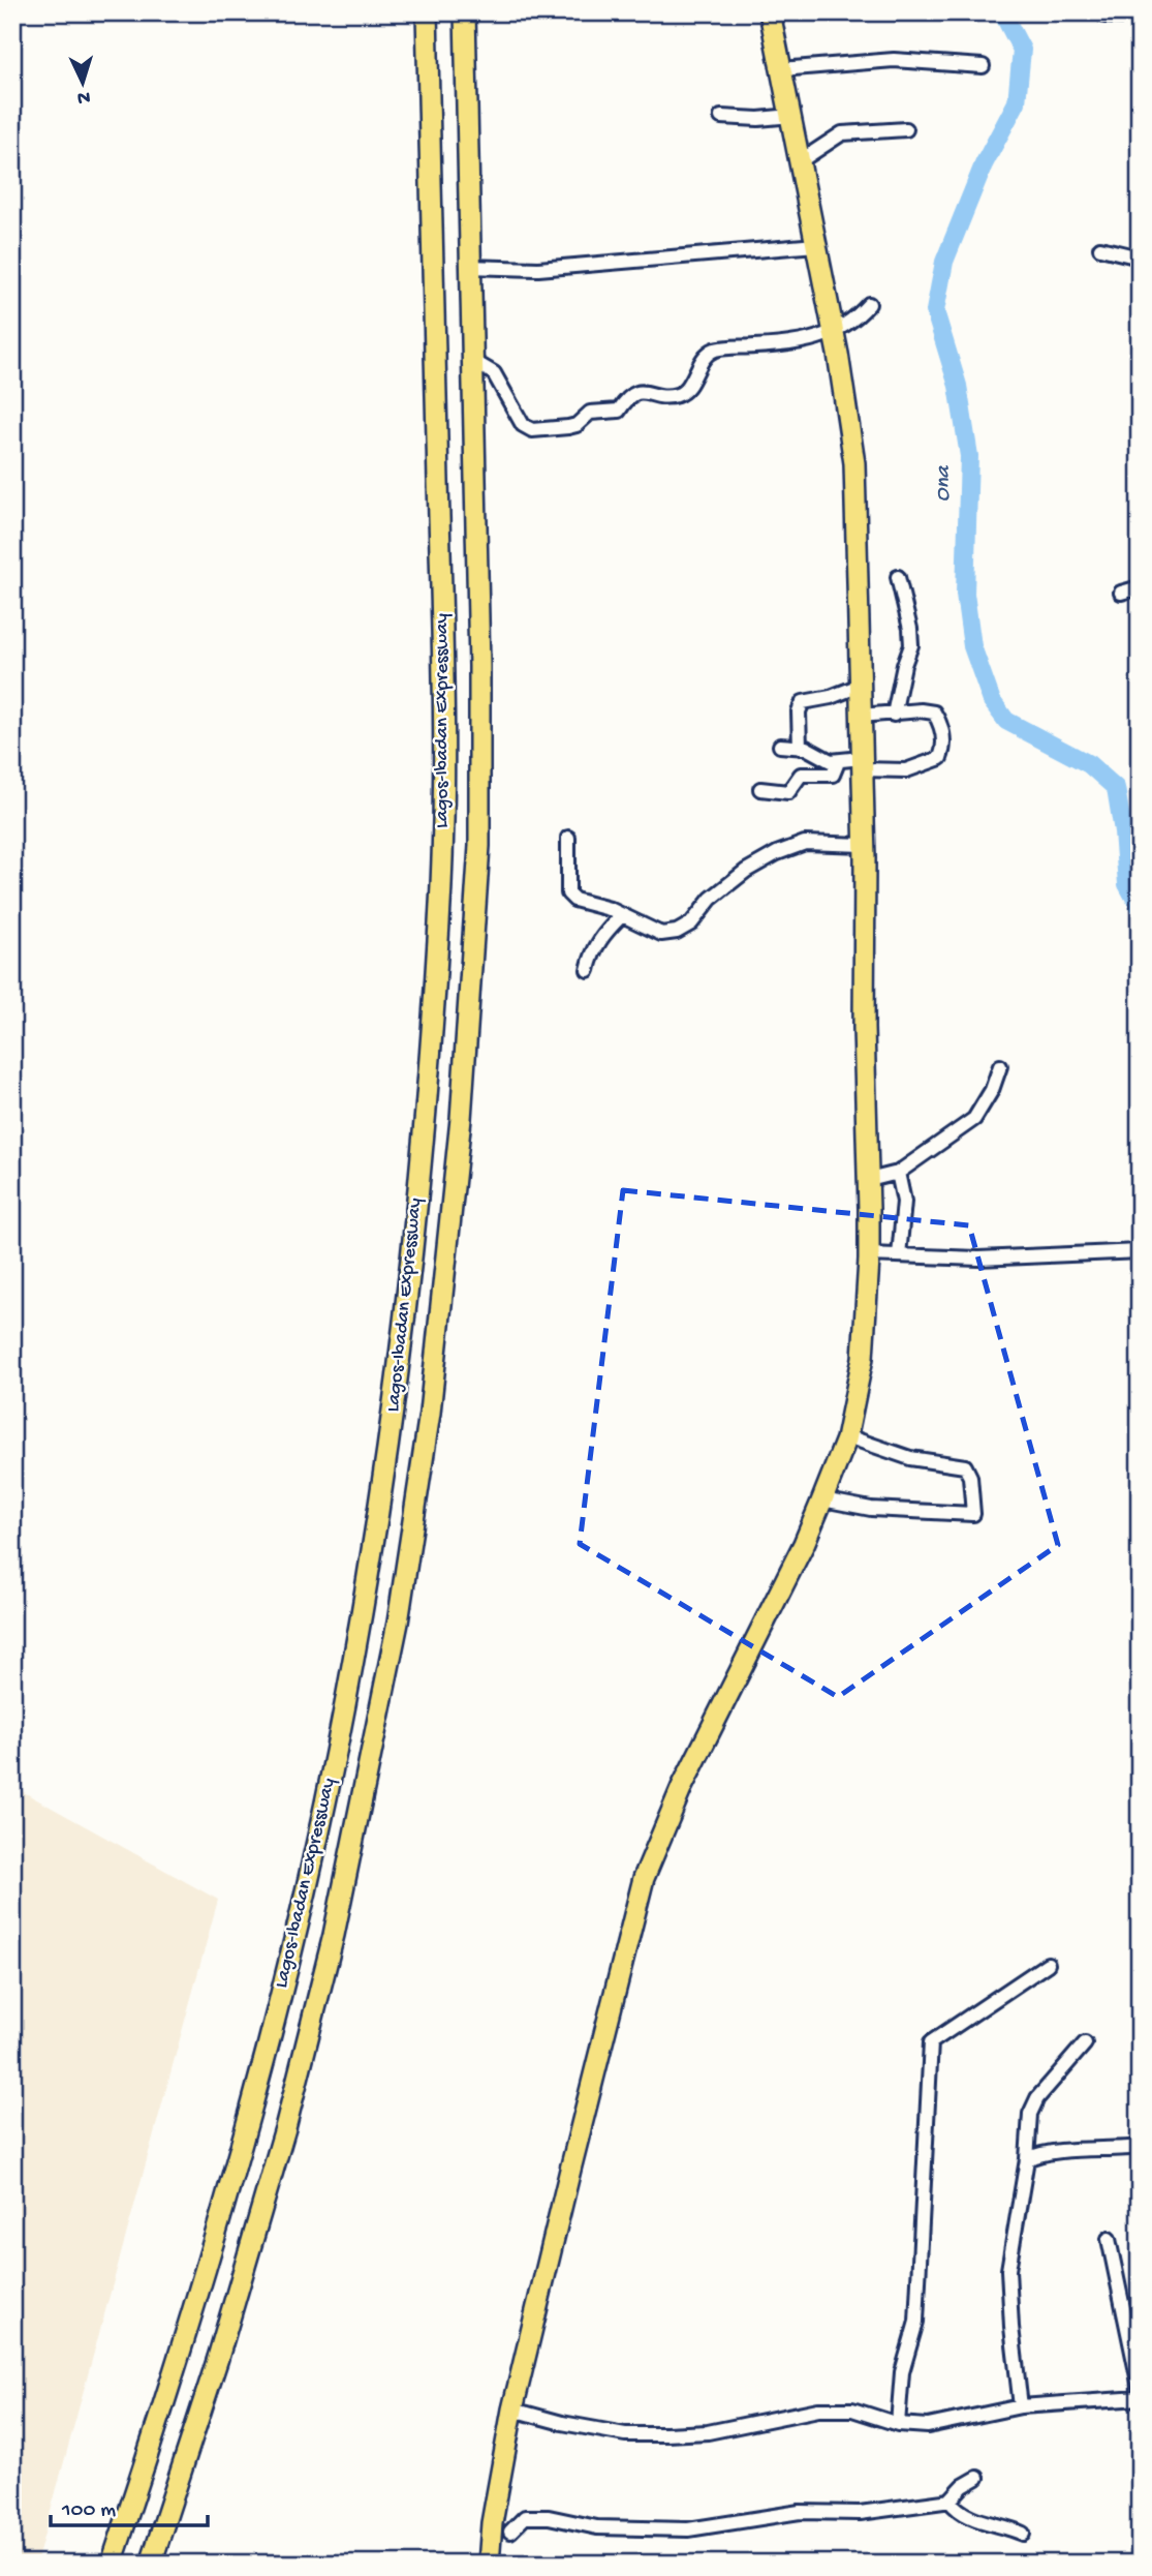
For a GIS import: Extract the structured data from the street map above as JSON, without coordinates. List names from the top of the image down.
{
  "streets": {
    "highway": ["Lagos-Ibadan Expressway"]
  },
  "water": ["Ona"],
  "scale_bar": "100 m",
  "north": "bottom"
}
